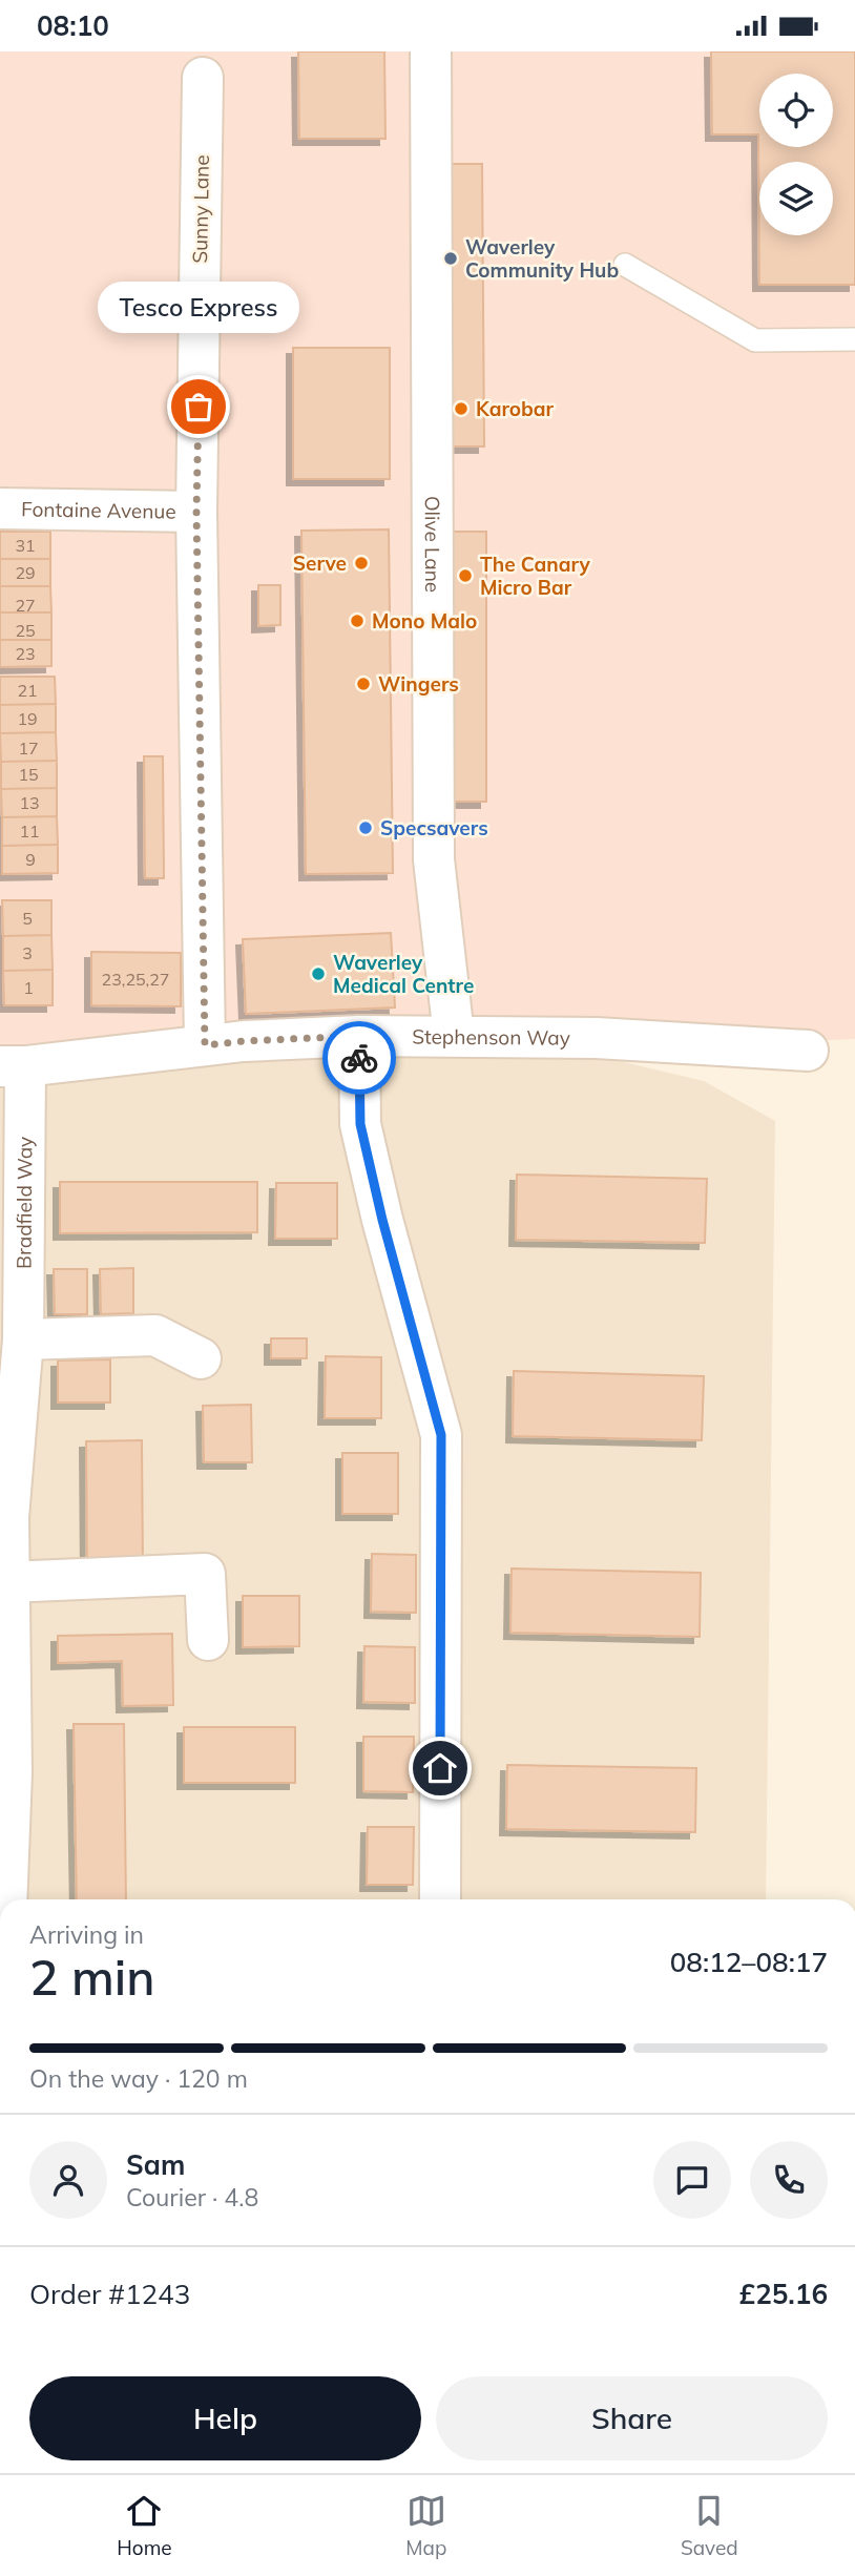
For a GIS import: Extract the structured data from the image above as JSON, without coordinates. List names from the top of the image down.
{
  "streets": {
    "street": [
      "Sunny Lane",
      "Fontaine Avenue",
      "Olive Lane",
      "Stephenson Way",
      "Bradfield Way"
    ]
  },
  "crossings": [
    ["Sunny Lane", "Fontaine Avenue"],
    ["Sunny Lane", "Stephenson Way"],
    ["Olive Lane", "Stephenson Way"],
    ["Stephenson Way", "Bradfield Way"]
  ],
  "places": [
    "Waverley Community Hub",
    "Tesco Express",
    "Karobar",
    "Serve",
    "The Canary Micro Bar",
    "Mono Malo",
    "Wingers",
    "Specsavers",
    "Waverley Medical Centre"
  ],
  "house_numbers": [
    "31",
    "29",
    "27",
    "25",
    "23",
    "21",
    "19",
    "17",
    "15",
    "13",
    "11",
    "9",
    "5",
    "3",
    "23,25,27",
    "1"
  ],
  "page": {
    "status": "08:10",
    "bubble": "Tesco Express",
    "heading": ["2 min", "Arriving in", "08:12–08:17"],
    "panel": [
      "Sam",
      "Courier · 4.8",
      "Order #1243",
      "£25.16"
    ],
    "bar": "On the way · 120 m",
    "buttons": ["Help", "Share"],
    "tabs": ["Home", "Map", "Saved"]
  }
}
